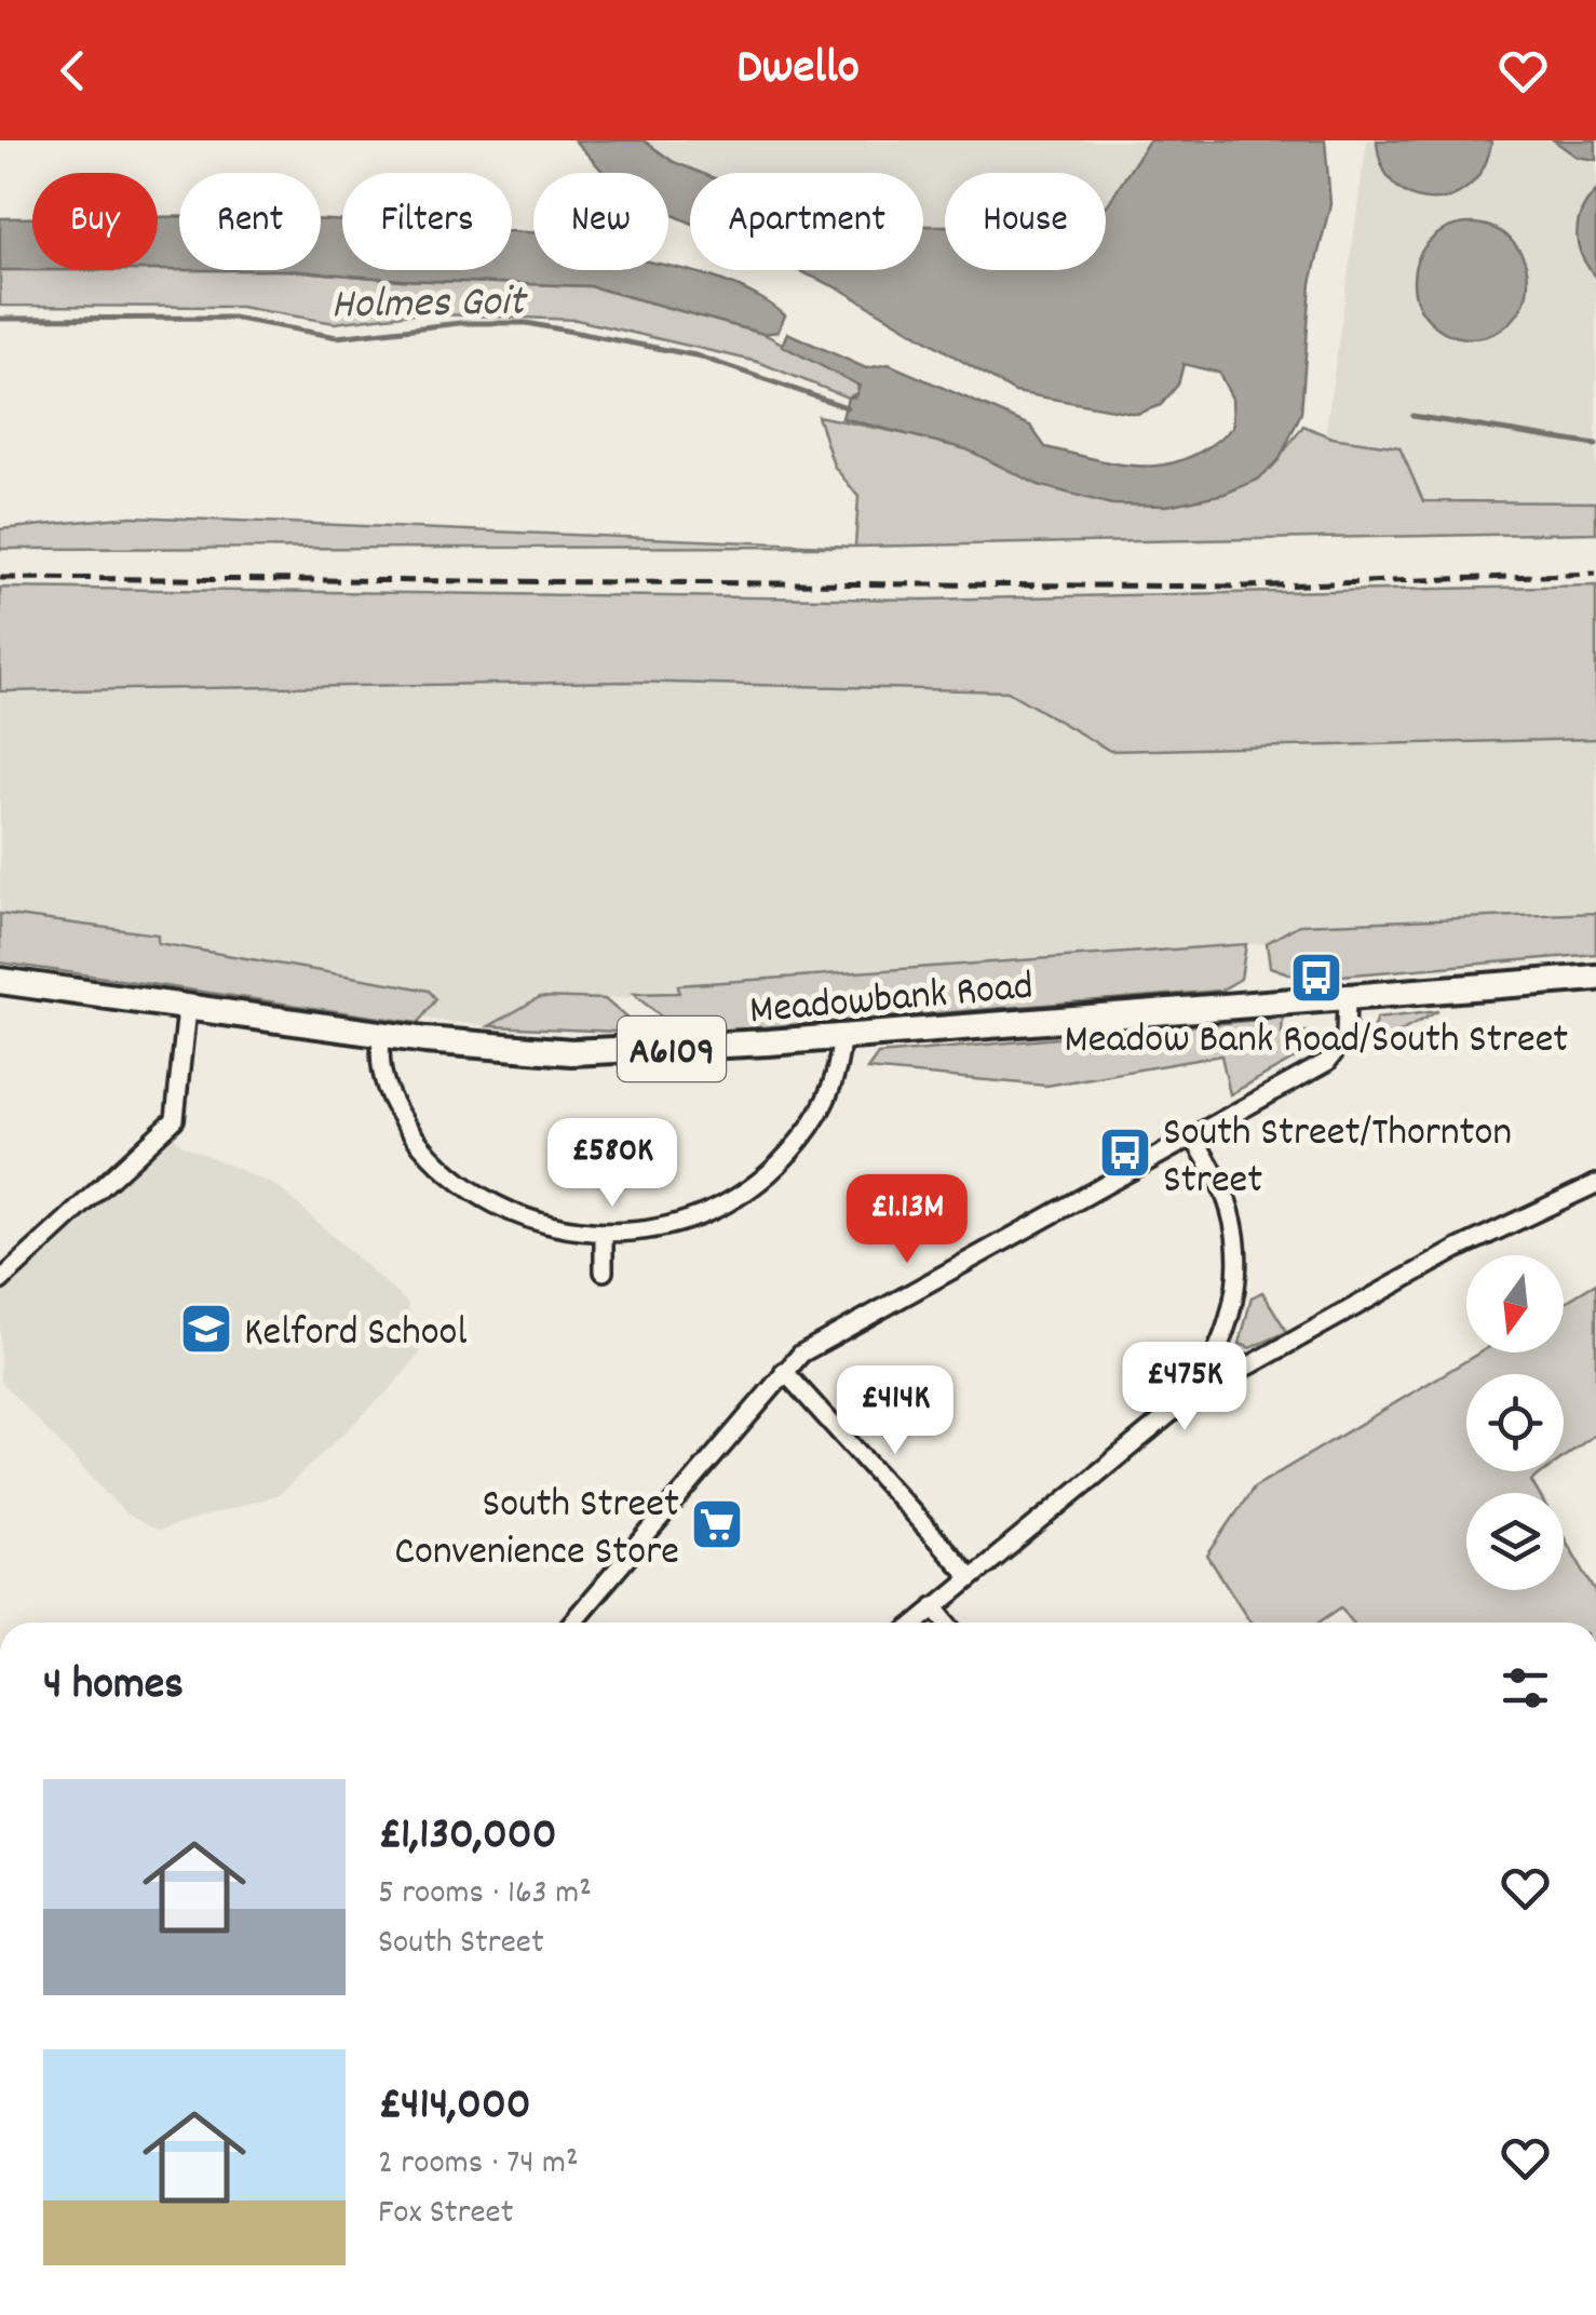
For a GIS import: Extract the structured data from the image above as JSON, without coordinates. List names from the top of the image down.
{
  "streets": {
    "main road": ["Meadowbank Road", "A6109"]
  },
  "water": ["Holmes Goit"],
  "places": {
    "bus stop": ["Meadow Bank Road/South Street", "South Street/Thornton Street"],
    "school or university": ["Kelford School"],
    "supermarket": ["South Street Convenience Store"]
  },
  "north": "bottom",
  "page": {
    "header": "Dwello",
    "chip": [
      "Buy",
      "Rent",
      "Filters",
      "New",
      "Apartment",
      "House"
    ],
    "price": [
      "£580K",
      "£1.13M",
      "£475K",
      "£414K"
    ],
    "heading": "4 homes",
    "list": [
      {
        "name": "£1,130,000",
        "note": "5 rooms · 163 m² · South Street"
      },
      {
        "name": "£414,000",
        "note": "2 rooms · 74 m² · Fox Street"
      }
    ]
  }
}
